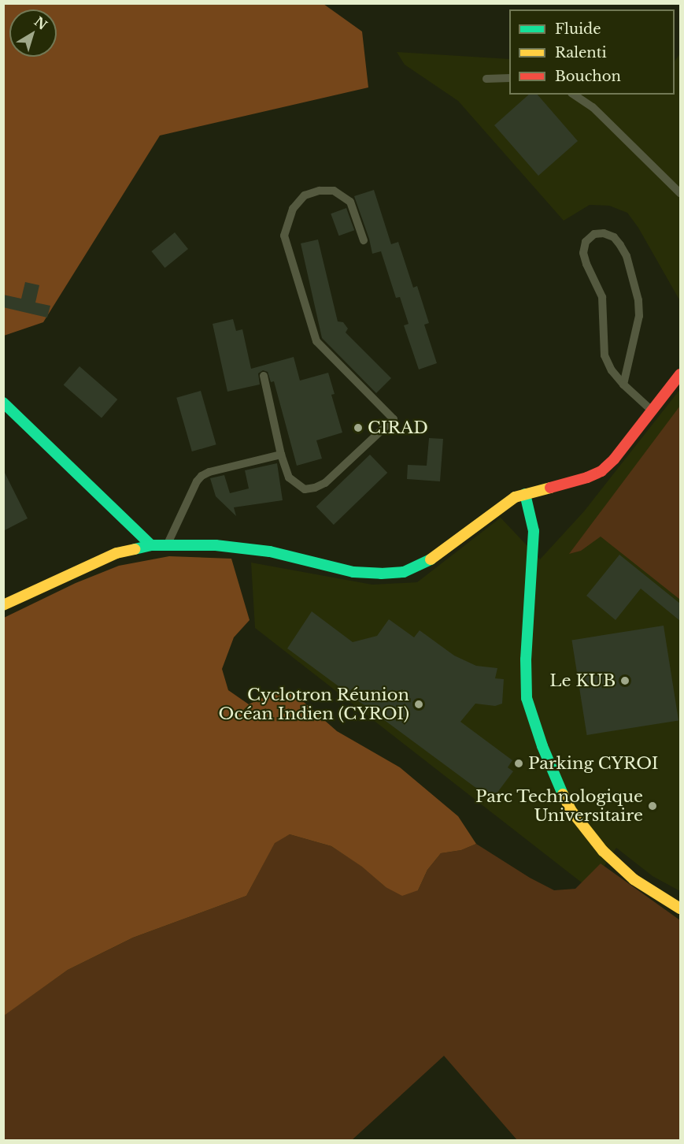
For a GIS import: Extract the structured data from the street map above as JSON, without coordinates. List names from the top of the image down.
{
  "places": [
    "CIRAD",
    "Le KUB",
    "Cyclotron Réunion Océan Indien (CYROI)",
    "Parking CYROI",
    "Parc Technologique Universitaire"
  ],
  "legend": ["Fluide", "Ralenti", "Bouchon"],
  "north": "top right"
}
